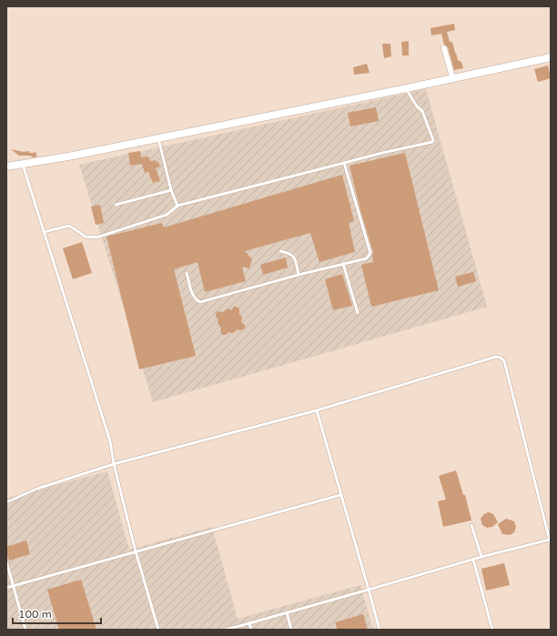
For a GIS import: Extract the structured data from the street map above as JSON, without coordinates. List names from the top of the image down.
{
  "scale_bar": "100 m"
}
